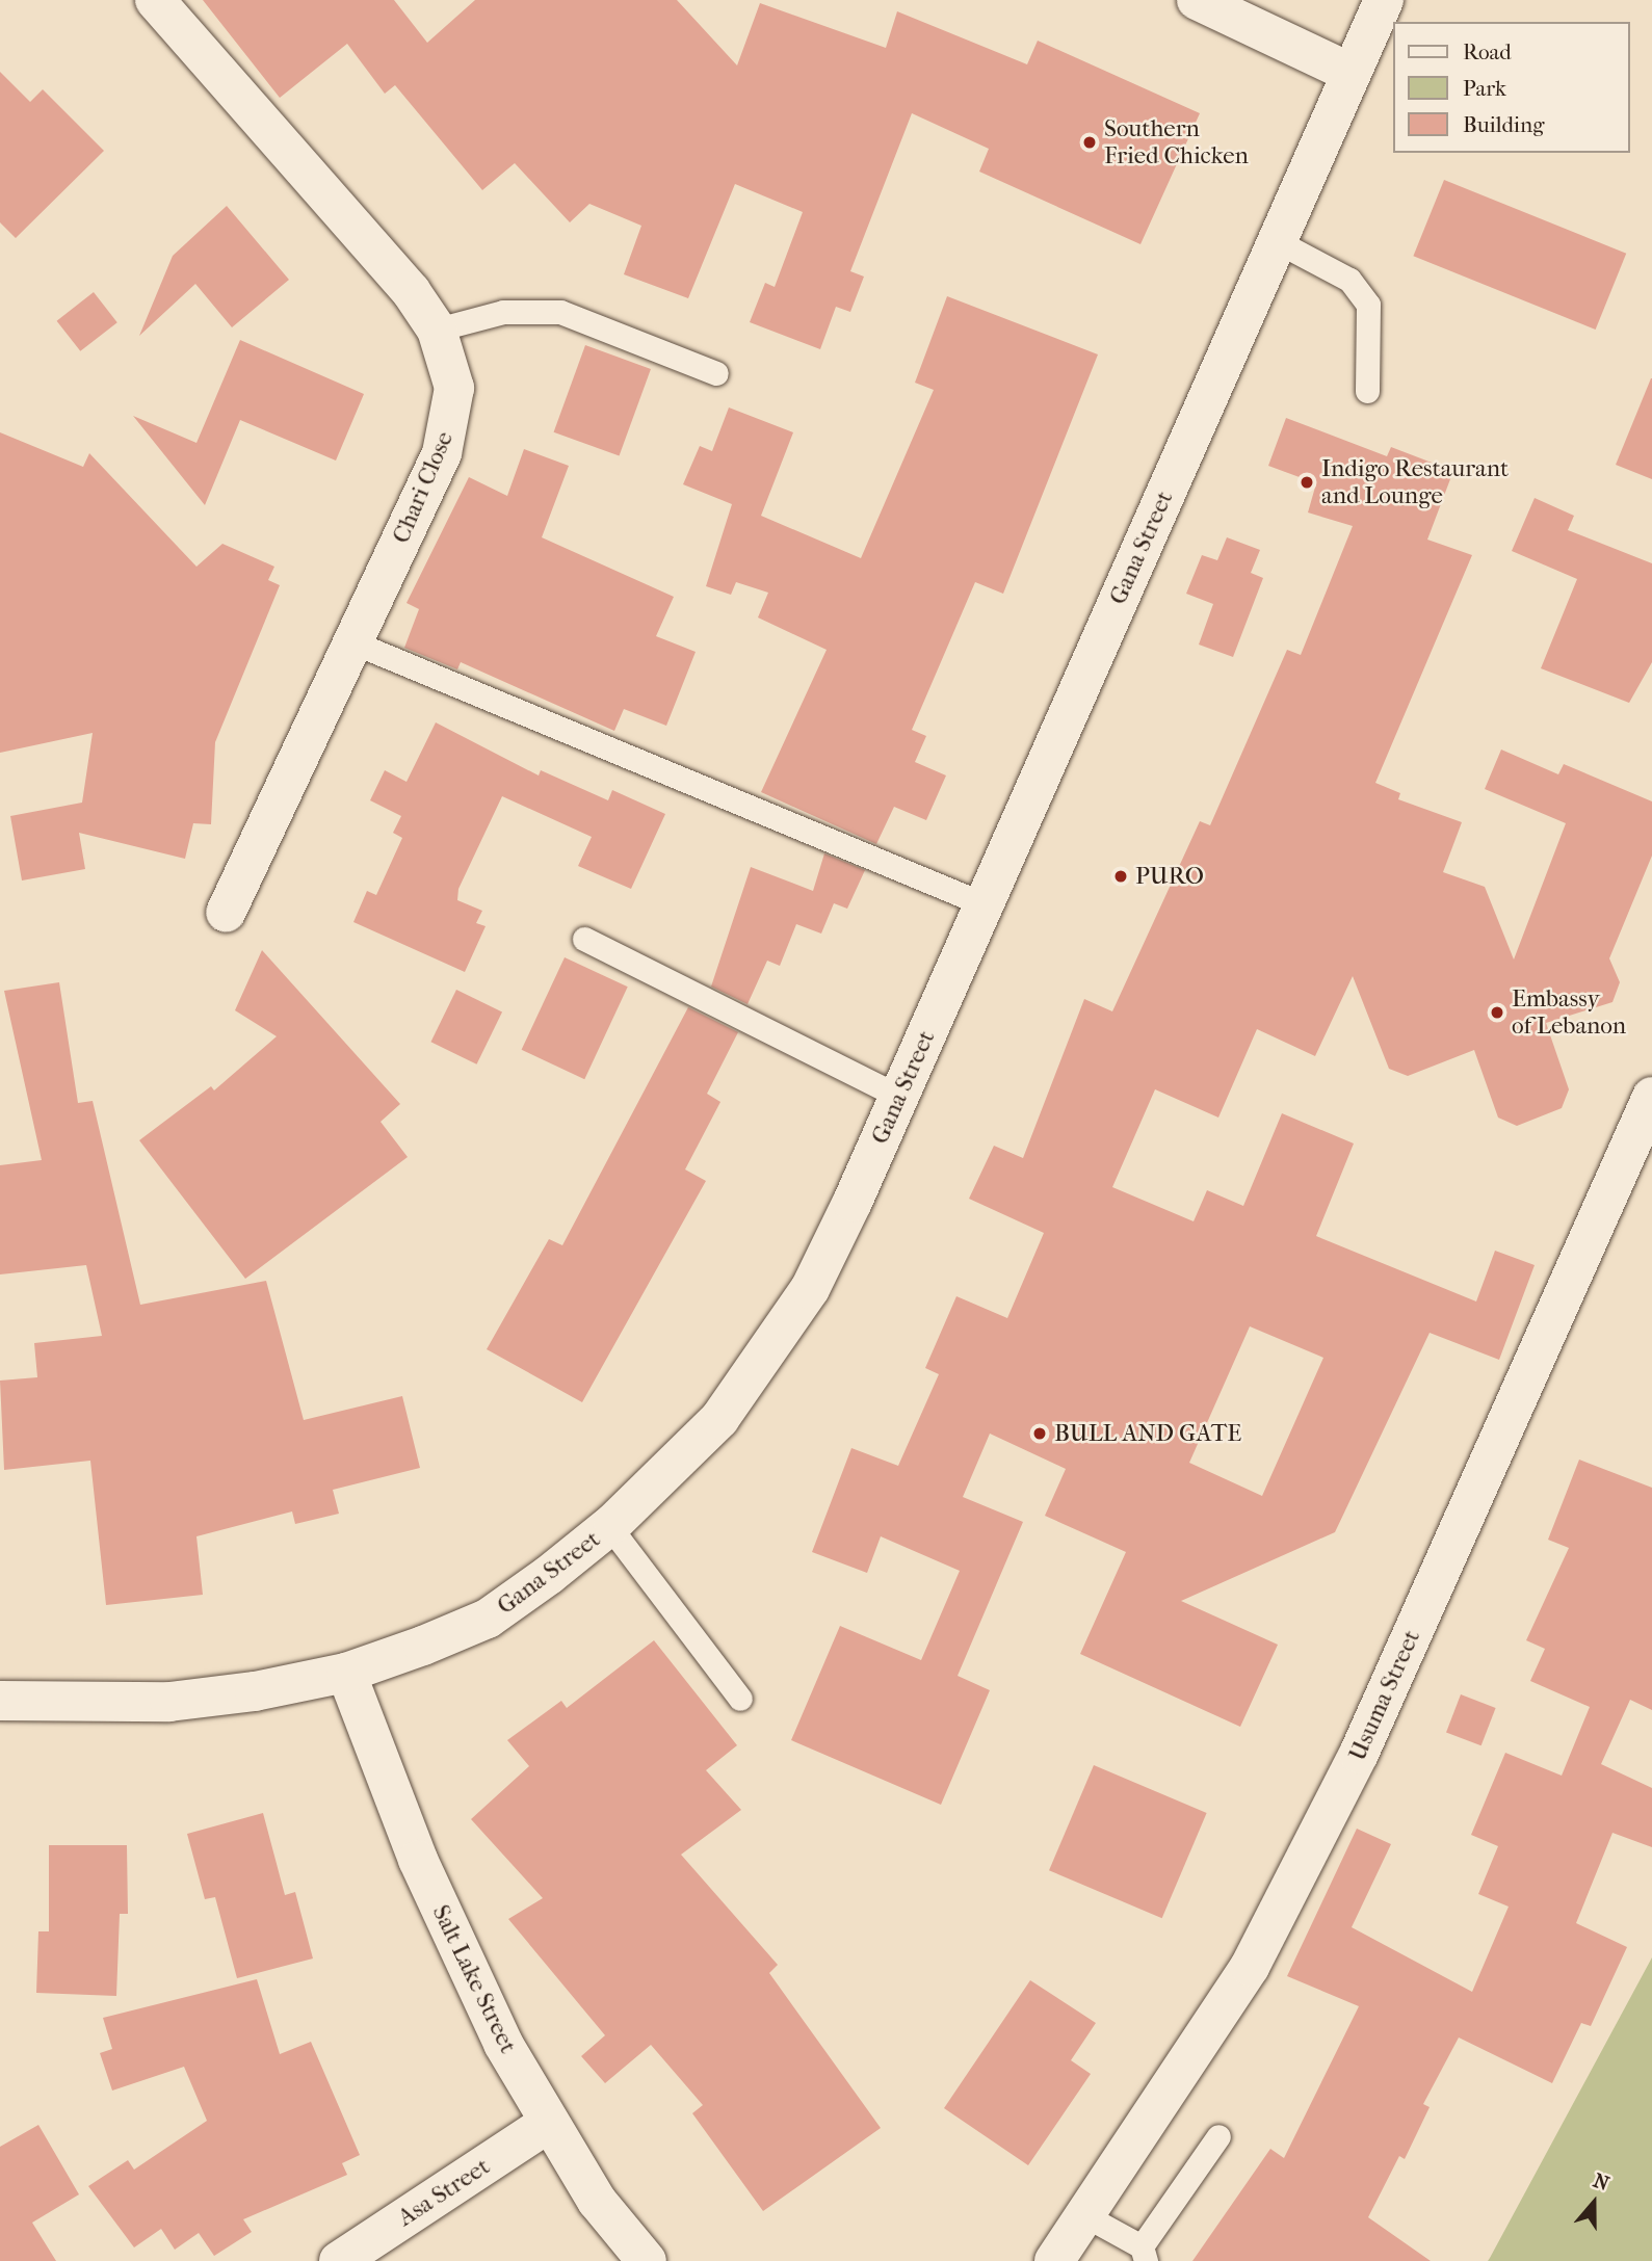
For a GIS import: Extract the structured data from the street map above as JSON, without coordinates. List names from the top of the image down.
{
  "streets": {
    "street": [
      "Chari Close",
      "Gana Street",
      "Usuma Street",
      "Salt Lake Street",
      "Asa Street"
    ]
  },
  "crossings": [
    ["Gana Street", "Salt Lake Street"],
    ["Salt Lake Street", "Asa Street"]
  ],
  "places": [
    "Southern Fried Chicken",
    "Indigo Restaurant and Lounge",
    "PURO",
    "Embassy of Lebanon",
    "BULL AND GATE"
  ],
  "legend": ["Road", "Park", "Building"],
  "north": "top"
}
